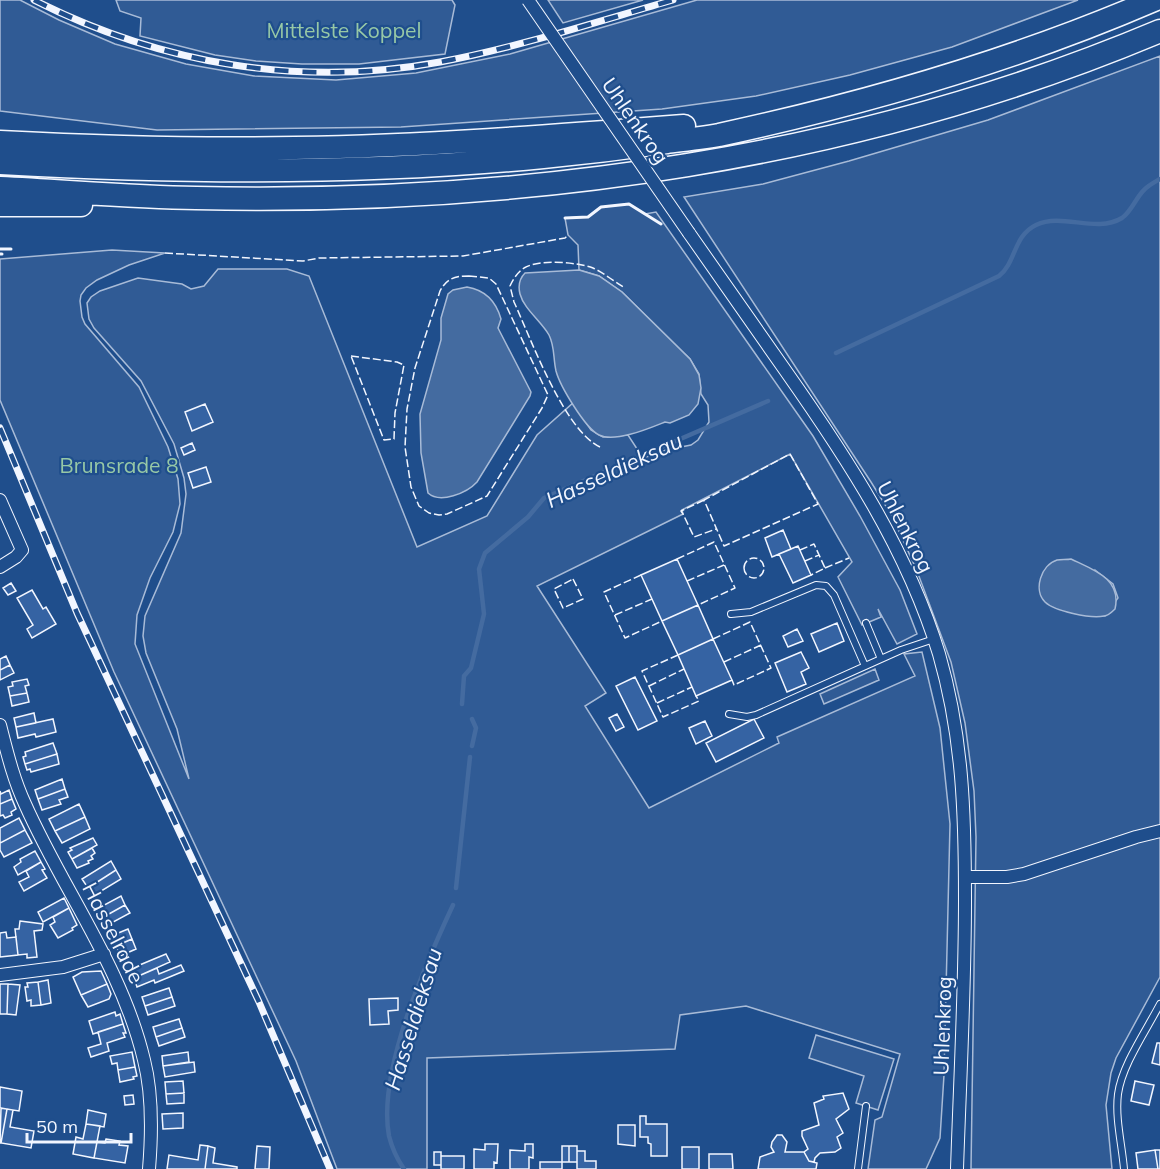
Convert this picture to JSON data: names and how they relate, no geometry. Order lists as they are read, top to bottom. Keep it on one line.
{"streets":{"street":["Uhlenkrog","Hasselrade"]},"water":["Hasseldieksau"],"parks":["Mittelste Koppel","Brunsrade 8"],"scale_bar":"50 m"}
